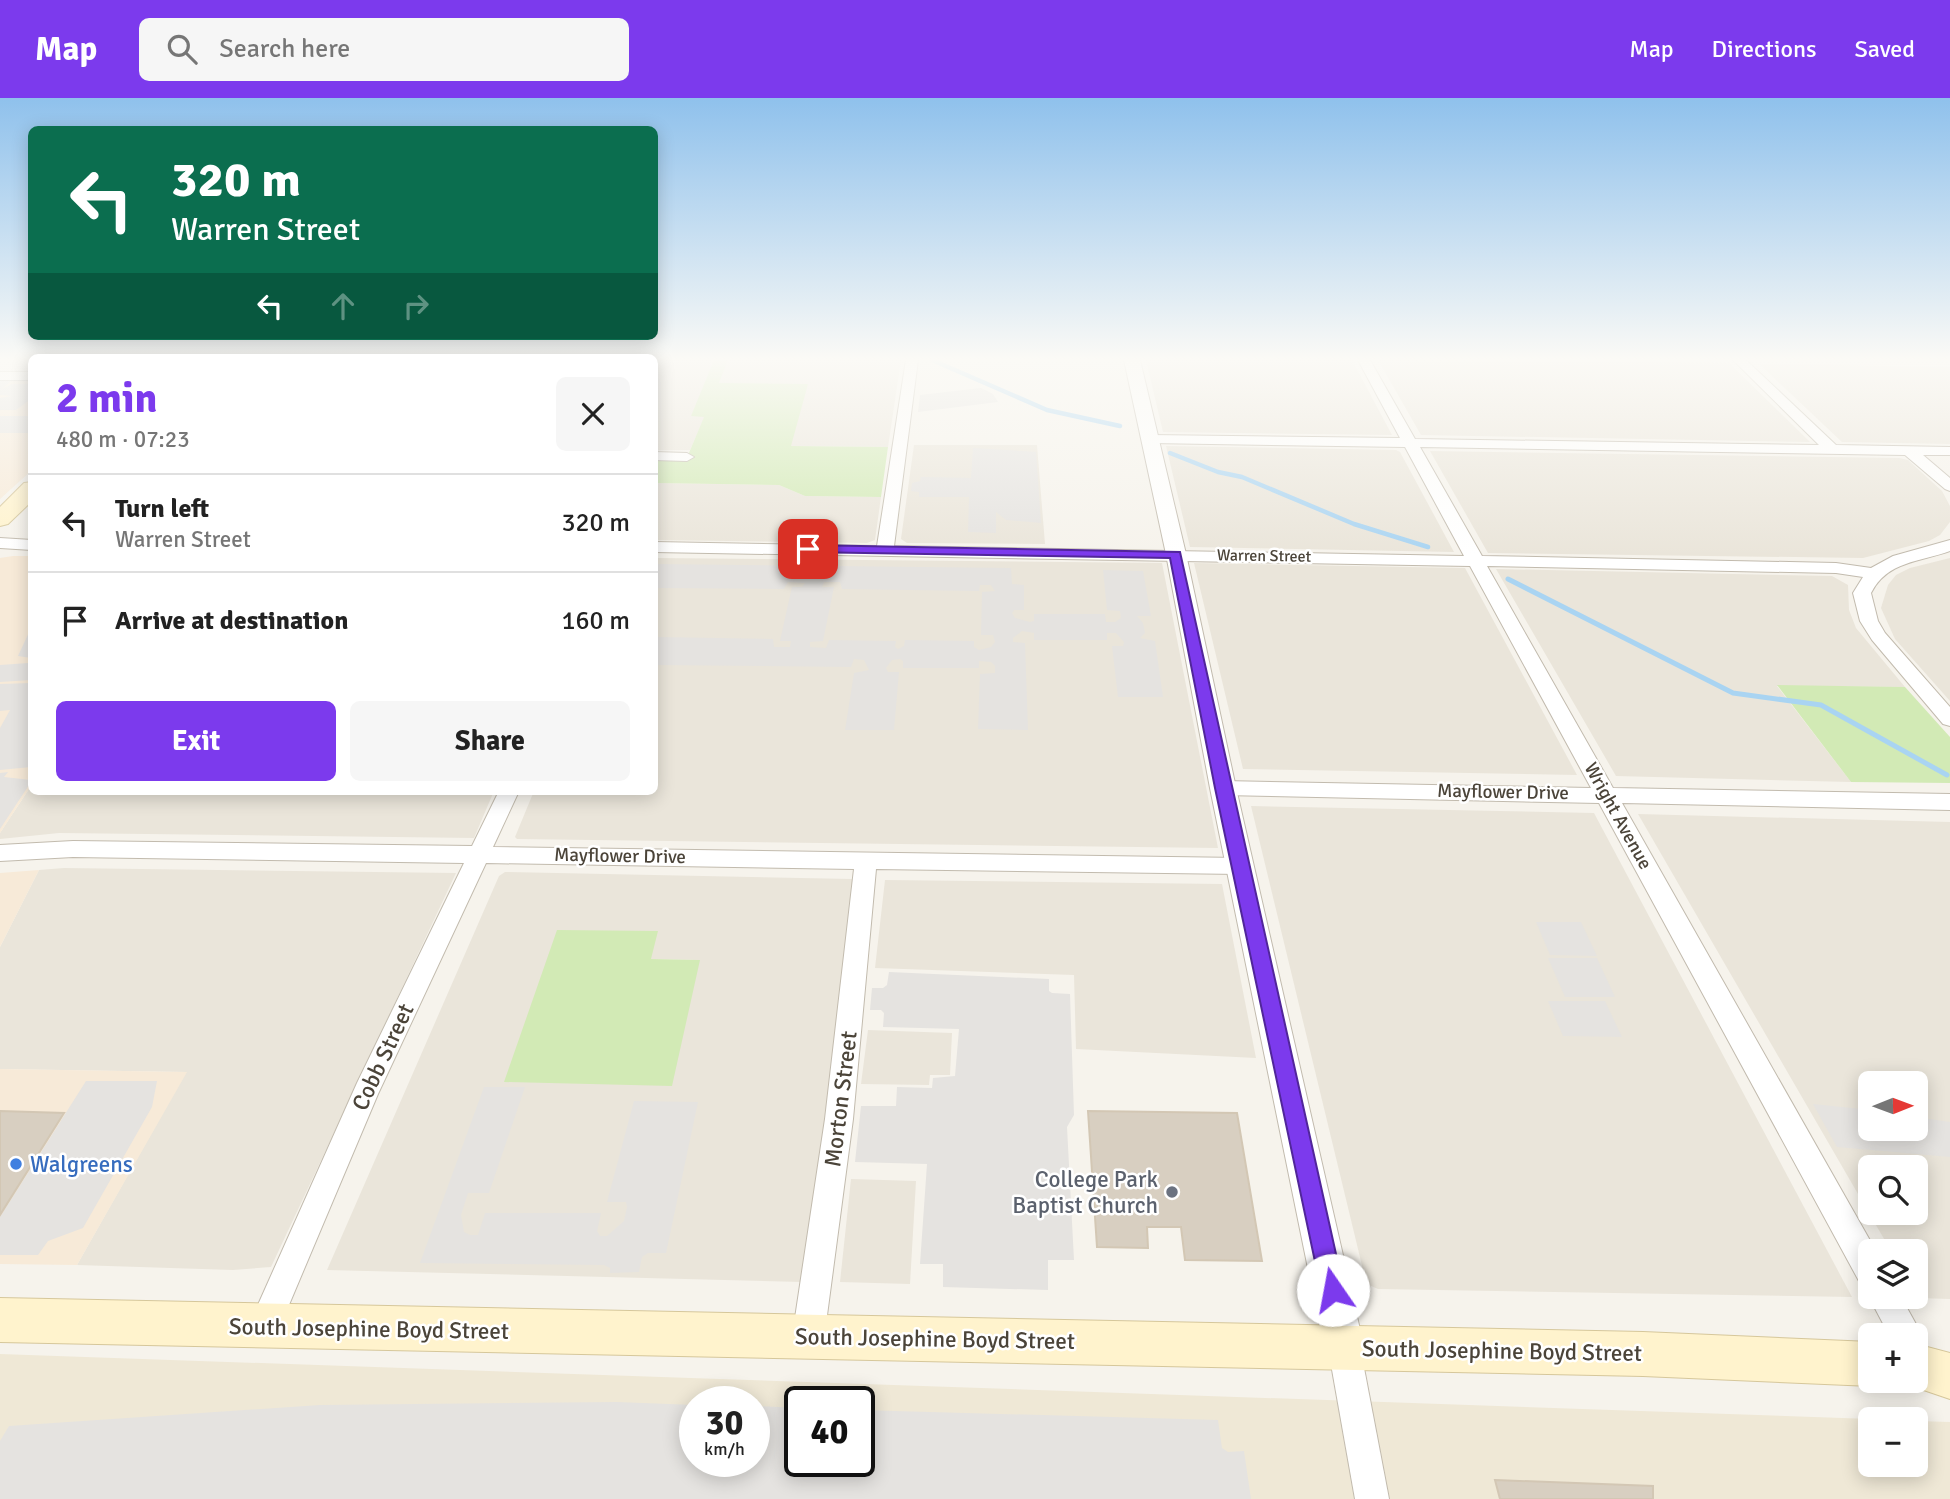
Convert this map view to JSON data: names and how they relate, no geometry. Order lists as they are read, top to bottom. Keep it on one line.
{"streets":{"main road":["South Josephine Boyd Street"],"street":["Warren Street","Mayflower Drive","Wright Avenue","Cobb Street","Morton Street"]},"crossings":[["Warren Street","Wright Avenue"],["Mayflower Drive","Wright Avenue"],["Mayflower Drive","Cobb Street"],["Mayflower Drive","Morton Street"],["Cobb Street","South Josephine Boyd Street"],["Morton Street","South Josephine Boyd Street"]],"places":["Walgreens","College Park Baptist Church"],"north":"right","page":{"header":"Map","search":"Search here","nav":["Map","Directions","Saved"],"turn":["320 m","Warren Street"],"heading":["2 min","480 m · 07:23"],"list":[{"name":"Turn left","note":"Warren Street","value":"320 m"},{"name":"Arrive at destination","value":"160 m"}],"buttons":["Exit","Share"],"map_buttons":["+","−"],"speed":"30 km/h","limit":"40"}}
